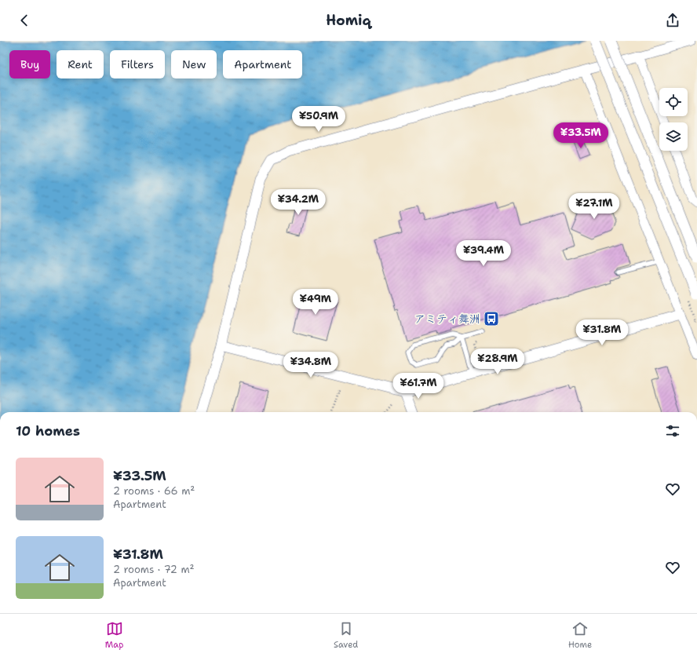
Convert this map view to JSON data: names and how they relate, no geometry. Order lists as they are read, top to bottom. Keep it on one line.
{"places":{"bus stop":["アミティ舞洲"]},"page":{"header":"Homiq","chip":["Buy","Rent","Filters","New","Apartment"],"price":["¥50.9M","¥33.5M","¥34.2M","¥27.1M","¥39.4M","¥49M","¥31.8M","¥28.9M","¥34.8M","¥61.7M"],"heading":"10 homes","list":[{"name":"¥33.5M","note":"2 rooms · 66 m² · Apartment"},{"name":"¥31.8M","note":"2 rooms · 72 m² · Apartment"}],"tabs":["Map","Saved","Home"]}}
